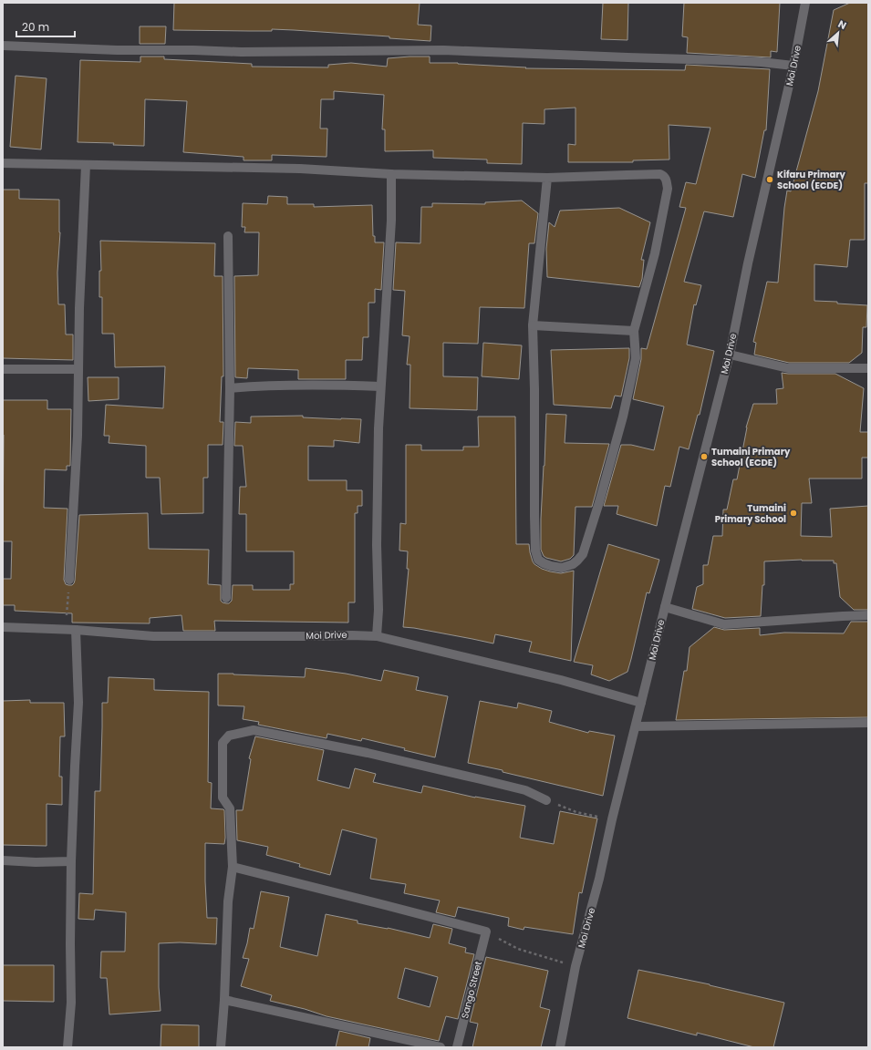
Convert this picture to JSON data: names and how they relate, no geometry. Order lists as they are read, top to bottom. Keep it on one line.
{"streets":{"street":["Moi Drive","Sango Street"]},"places":["Kifaru Primary School (ECDE)","Tumaini Primary School (ECDE)","Tumaini Primary School"],"scale_bar":"20 m","north":"top right"}
